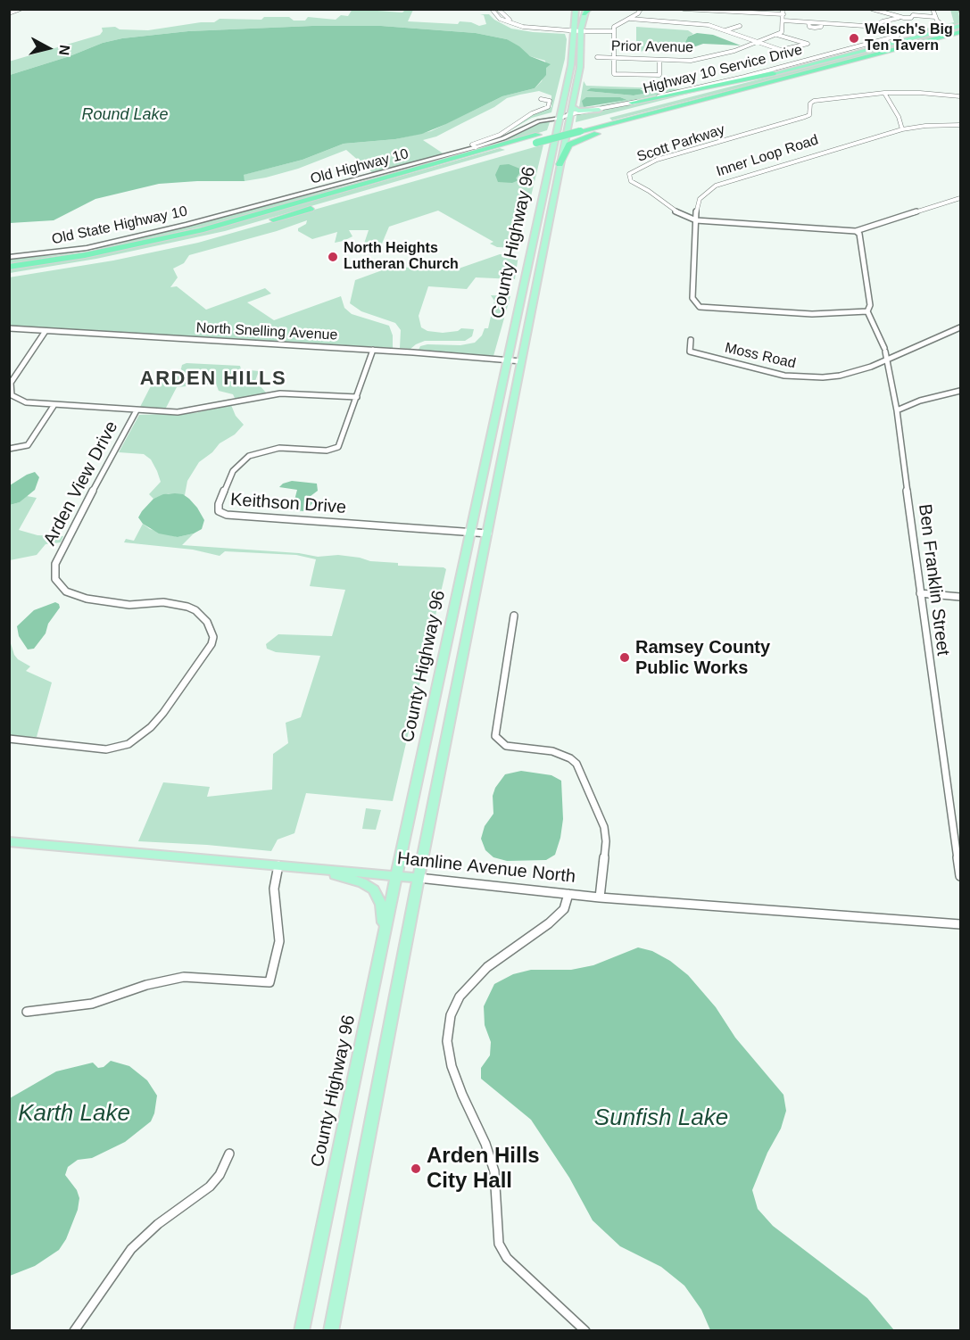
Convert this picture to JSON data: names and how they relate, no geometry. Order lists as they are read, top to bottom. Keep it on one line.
{"streets":{"main road":["County Highway 96","Hamline Avenue North"],"street":["Prior Avenue","Highway 10 Service Drive","Scott Parkway","Inner Loop Road","Old Highway 10","Old State Highway 10","North Snelling Avenue","Moss Road","Arden View Drive","Keithson Drive","Ben Franklin Street"]},"crossings":[["Highway 10 Service Drive","Old Highway 10"],["Highway 10 Service Drive","County Highway 96"],["Scott Parkway","Inner Loop Road"],["Scott Parkway","Ben Franklin Street"],["Inner Loop Road","Ben Franklin Street"],["Old Highway 10","Old State Highway 10"],["Old Highway 10","County Highway 96"],["County Highway 96","North Snelling Avenue"],["County Highway 96","Keithson Drive"],["County Highway 96","Hamline Avenue North"],["North Snelling Avenue","Keithson Drive"],["Moss Road","Ben Franklin Street"]],"districts":["ARDEN HILLS"],"water":["Round Lake","Karth Lake","Sunfish Lake"],"places":["Welsch's Big Ten Tavern","North Heights Lutheran Church","Ramsey County Public Works","Arden Hills City Hall"],"north":"right"}
